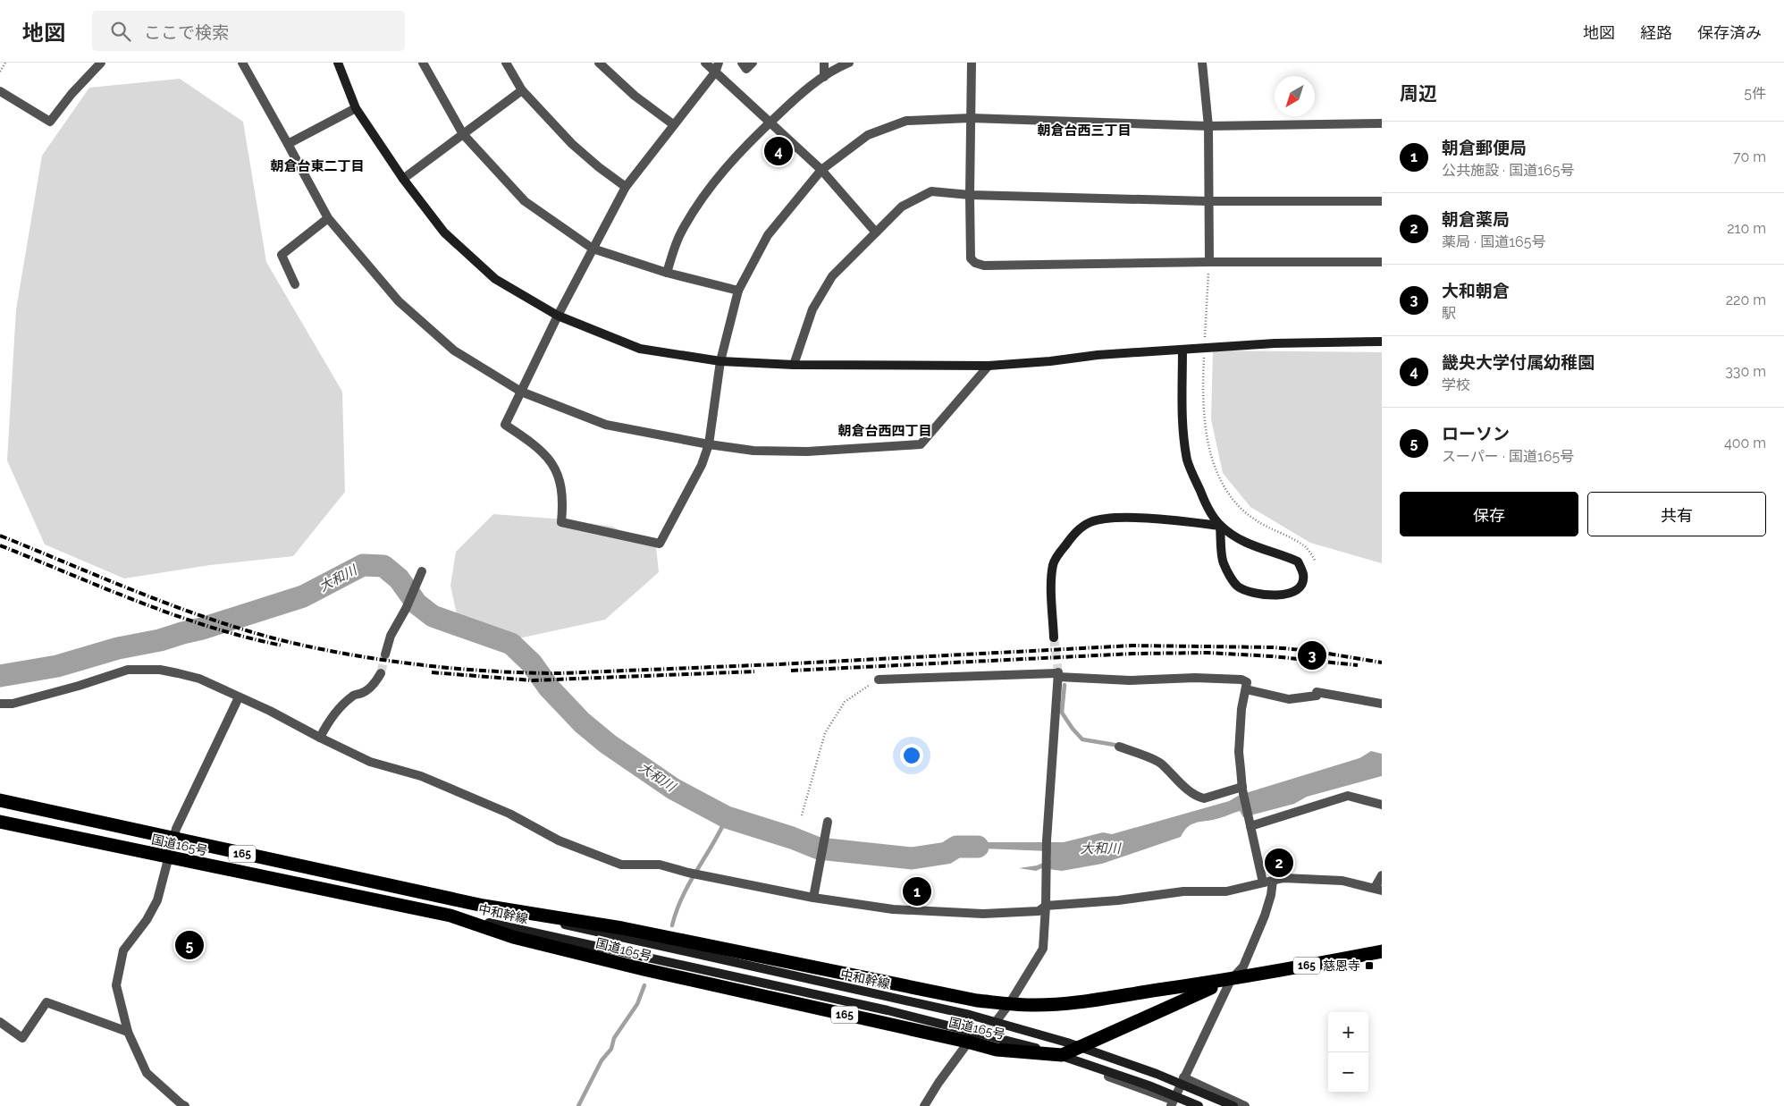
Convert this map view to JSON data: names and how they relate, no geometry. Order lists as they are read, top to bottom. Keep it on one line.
{"streets":{"highway":["国道165号","165"],"street":["中和幹線"]},"crossings":[["国道165号","中和幹線"]],"districts":["朝倉台西三丁目","朝倉台東二丁目","朝倉台西四丁目"],"water":["大和川"],"places":{"transit":["慈恩寺"]},"north":"bottom left","page":{"header":"地図","search":"ここで検索","nav":["地図","経路","保存済み"],"heading":["周辺","5件"],"list":[{"mark":"1","name":"朝倉郵便局","note":"公共施設 · 国道165号","value":"70 m"},{"mark":"2","name":"朝倉薬局","note":"薬局 · 国道165号","value":"210 m"},{"mark":"3","name":"大和朝倉","note":"駅","value":"220 m"},{"mark":"4","name":"畿央大学付属幼稚園","note":"学校","value":"330 m"},{"mark":"5","name":"ローソン","note":"スーパー · 国道165号","value":"400 m"}],"pins":["4","3","2","1","5"],"buttons":["保存","共有"],"map_buttons":["+","−"]}}
